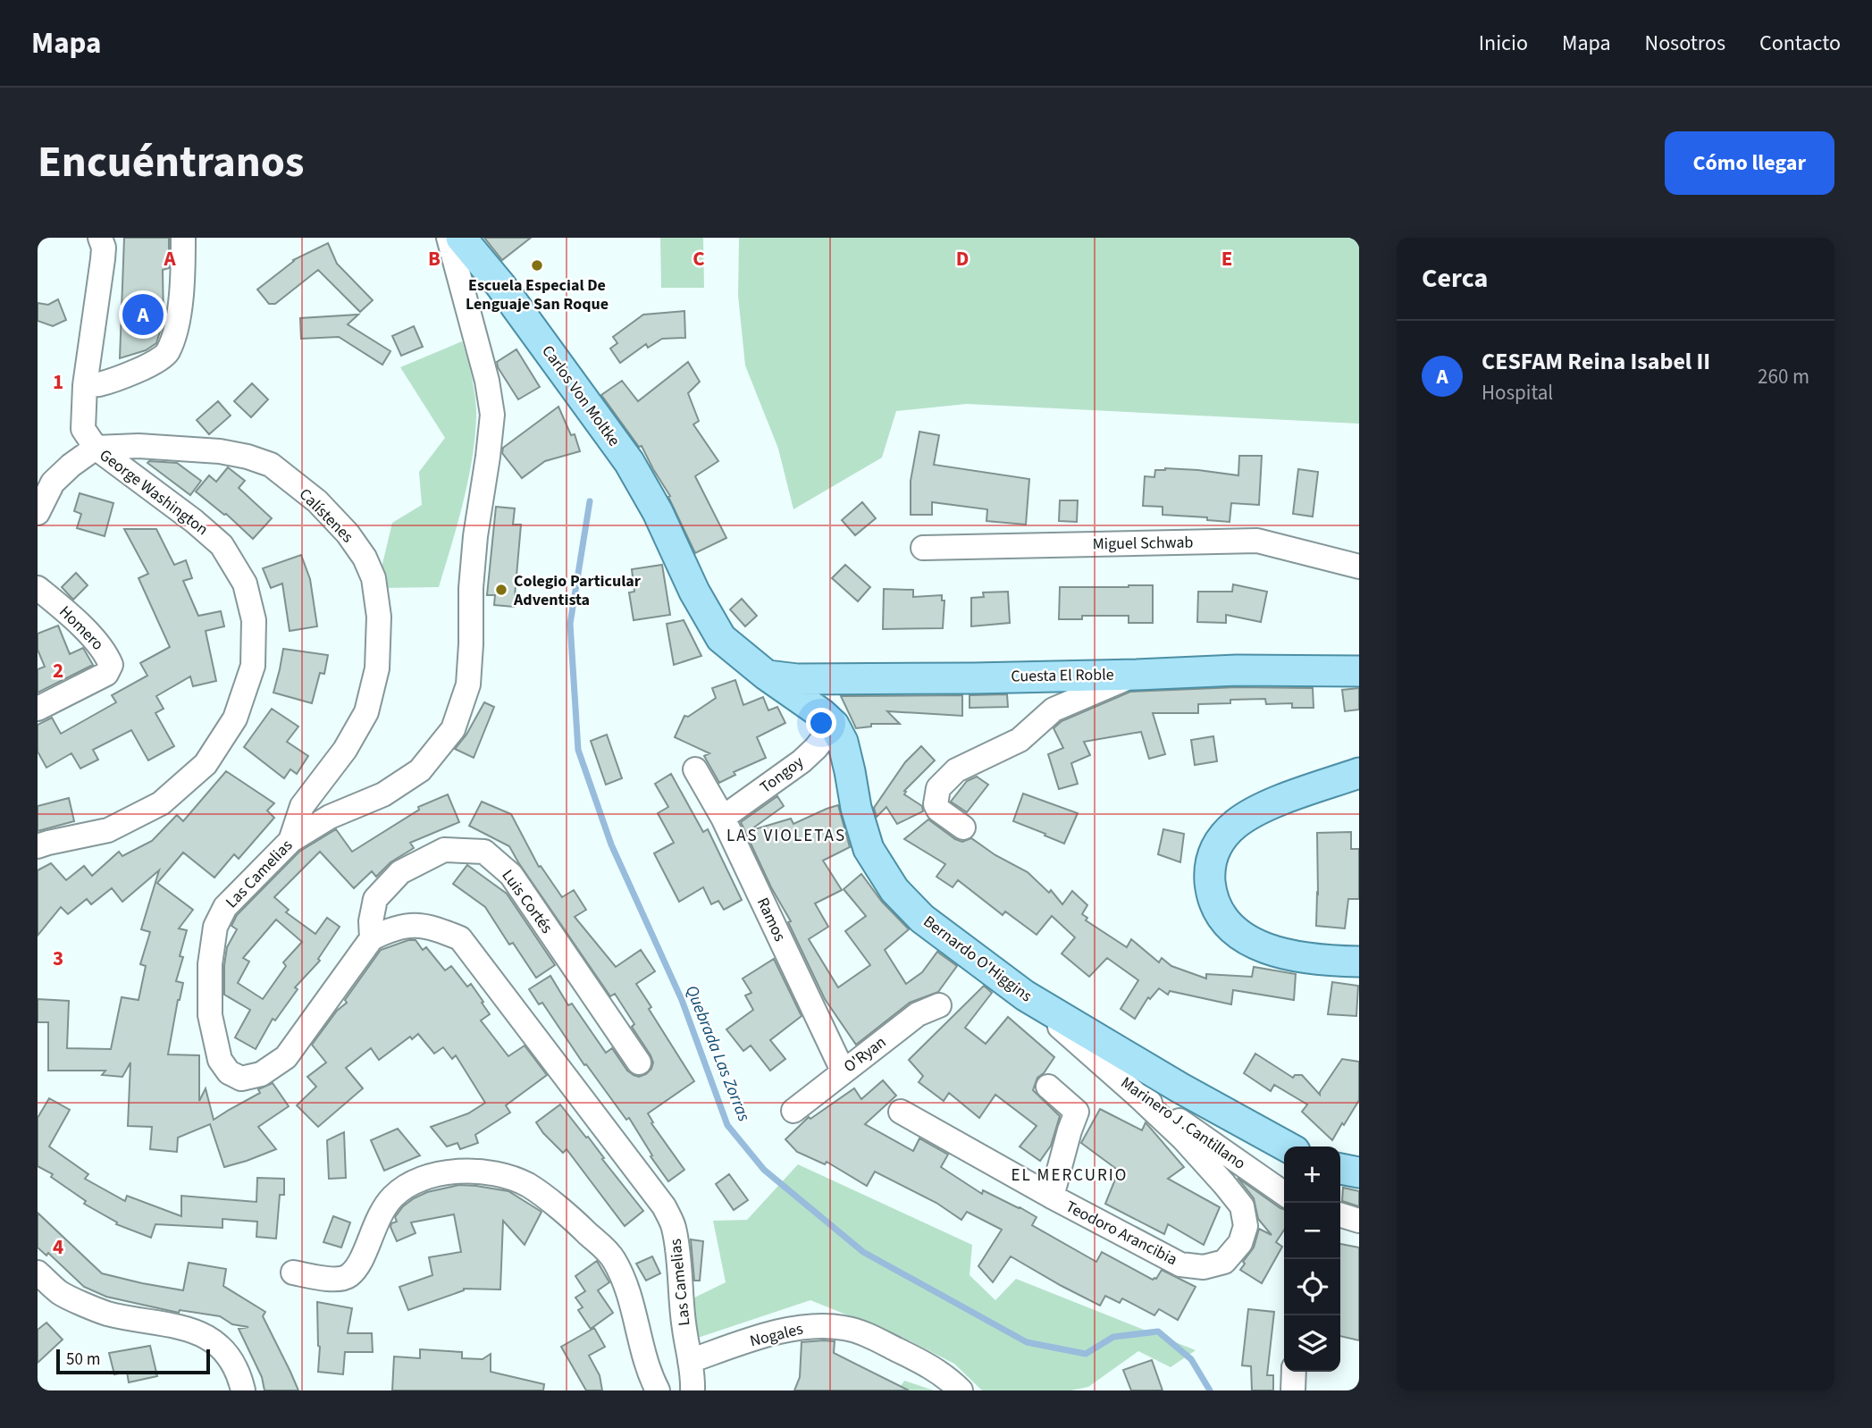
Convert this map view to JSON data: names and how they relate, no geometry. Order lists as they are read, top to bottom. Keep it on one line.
{"streets":{"main road":["Carlos Von Moltke","Cuesta El Roble","Bernardo O'Higgins"],"street":["George Washington","Calístenes","Miguel Schwab","Homero","Tongoy","Las Camelias","Luis Cortés","Ramos","O'Ryan","Marinero J .Cantillano","Teodoro Arancibia","Nogales"]},"crossings":[["Carlos Von Moltke","Cuesta El Roble"],["Carlos Von Moltke","Bernardo O'Higgins"],["George Washington","Calístenes"],["Calístenes","Las Camelias"],["Cuesta El Roble","Bernardo O'Higgins"],["Tongoy","Ramos"],["Tongoy","Bernardo O'Higgins"],["Las Camelias","Luis Cortés"],["Las Camelias","Nogales"],["Ramos","O'Ryan"],["Bernardo O'Higgins","Marinero J .Cantillano"],["Marinero J .Cantillano","Teodoro Arancibia"]],"districts":["LAS VIOLETAS","EL MERCURIO"],"water":["Quebrada Las Zorras"],"places":["Escuela Especial De Lenguaje San Roque","Colegio Particular Adventista"],"scale_bar":"50 m","page":{"header":"Mapa","nav":["Inicio","Mapa","Nosotros","Contacto"],"title":"Encuéntranos","buttons":"Cómo llegar","heading":"Cerca","pins":"A","list":[{"mark":"A","name":"CESFAM Reina Isabel II","note":"Hospital","value":"260 m"}],"map_buttons":["+","−"],"scale":"50 m"},"grid":{"columns":["A","B","C","D","E"],"rows":["1","2","3","4"]}}
